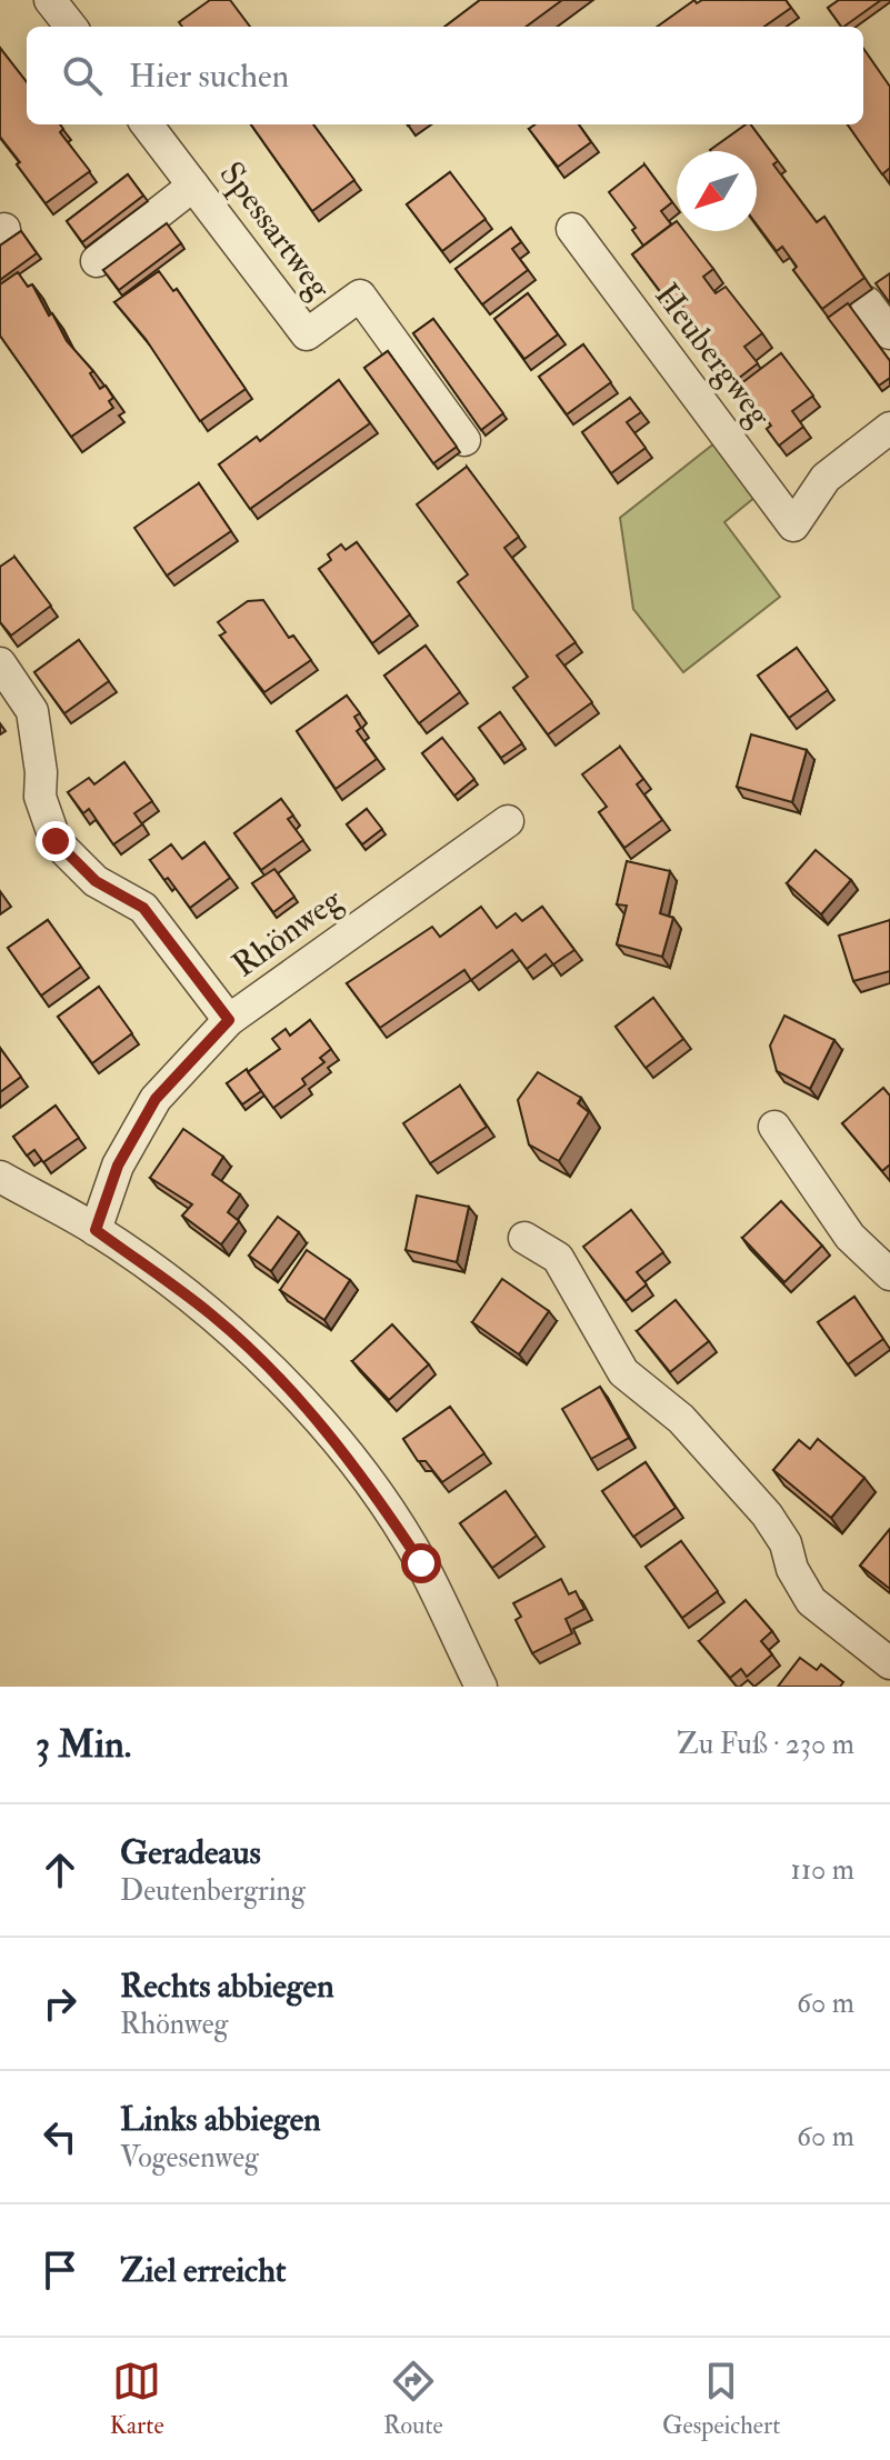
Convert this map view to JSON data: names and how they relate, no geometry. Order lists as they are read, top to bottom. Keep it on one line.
{"streets":{"street":["Spessartweg","Heubergweg","Rhönweg"]},"north":"bottom left","page":{"search":"Hier suchen","heading":["3 Min.","Zu Fuß · 230 m"],"list":[["Geradeaus","Deutenbergring","110 m"],["Rechts abbiegen","Rhönweg","60 m"],["Links abbiegen","Vogesenweg","60 m"],"Ziel erreicht"],"nav":["Karte","Route","Gespeichert"]}}
